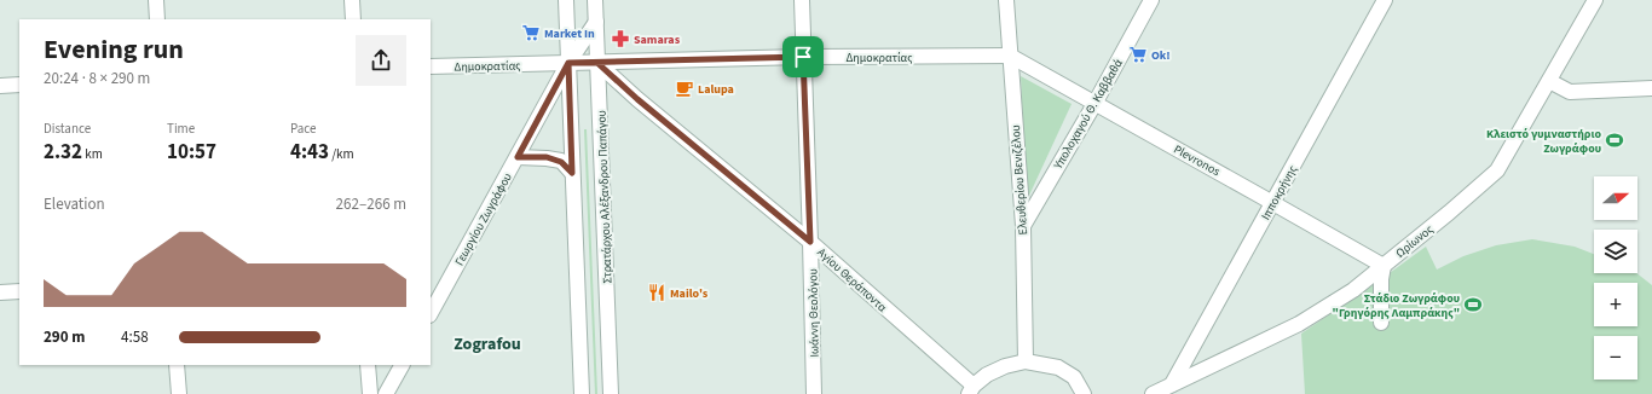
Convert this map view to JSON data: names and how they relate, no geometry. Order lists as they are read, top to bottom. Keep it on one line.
{"streets":{"street":["Δημοκρατίας","Υπολοχαγού Θ. Καββαθά","Plevronos","Ελευθερίου Βενιζέλου","Ιπποκρήνης","Στρατάρχου Αλέξανδρου Παπάγου","Γεωργίου Ζωγράφου","Ωρίωνος","Αγίου Θεράποντα","Ιωάννη Θεολόγου"]},"crossings":[["Δημοκρατίας","Plevronos"],["Δημοκρατίας","Ελευθερίου Βενιζέλου"],["Δημοκρατίας","Στρατάρχου Αλέξανδρου Παπάγου"],["Δημοκρατίας","Γεωργίου Ζωγράφου"],["Δημοκρατίας","Αγίου Θεράποντα"],["Δημοκρατίας","Ιωάννη Θεολόγου"],["Υπολοχαγού Θ. Καββαθά","Plevronos"],["Υπολοχαγού Θ. Καββαθά","Ελευθερίου Βενιζέλου"],["Plevronos","Ελευθερίου Βενιζέλου"],["Plevronos","Ιπποκρήνης"],["Plevronos","Ωρίωνος"],["Ιπποκρήνης","Ωρίωνος"],["Στρατάρχου Αλέξανδρου Παπάγου","Γεωργίου Ζωγράφου"],["Στρατάρχου Αλέξανδρου Παπάγου","Αγίου Θεράποντα"],["Αγίου Θεράποντα","Ιωάννη Θεολόγου"]],"districts":["Zografou"],"places":{"supermarket":["Market In","Ok!"],"pharmacy":["Samaras"],"cafe":["Lalupa"],"sports":["Κλειστό γυμναστήριο Ζωγράφου","Στάδιο Ζωγράφου \"Γρηγόρης Λαμπράκης\""],"restaurant":["Mailo's"]},"north":"right","page":{"heading":["Evening run","20:24 · 8 × 290 m"],"stats":[["Distance","2.32 km"],["Time","10:57"],["Pace","4:43 /km"]],"map_buttons":["+","−"],"chart":["Elevation","262–266 m"],"list":[{"name":"290 m","note":"4:58"}]}}
